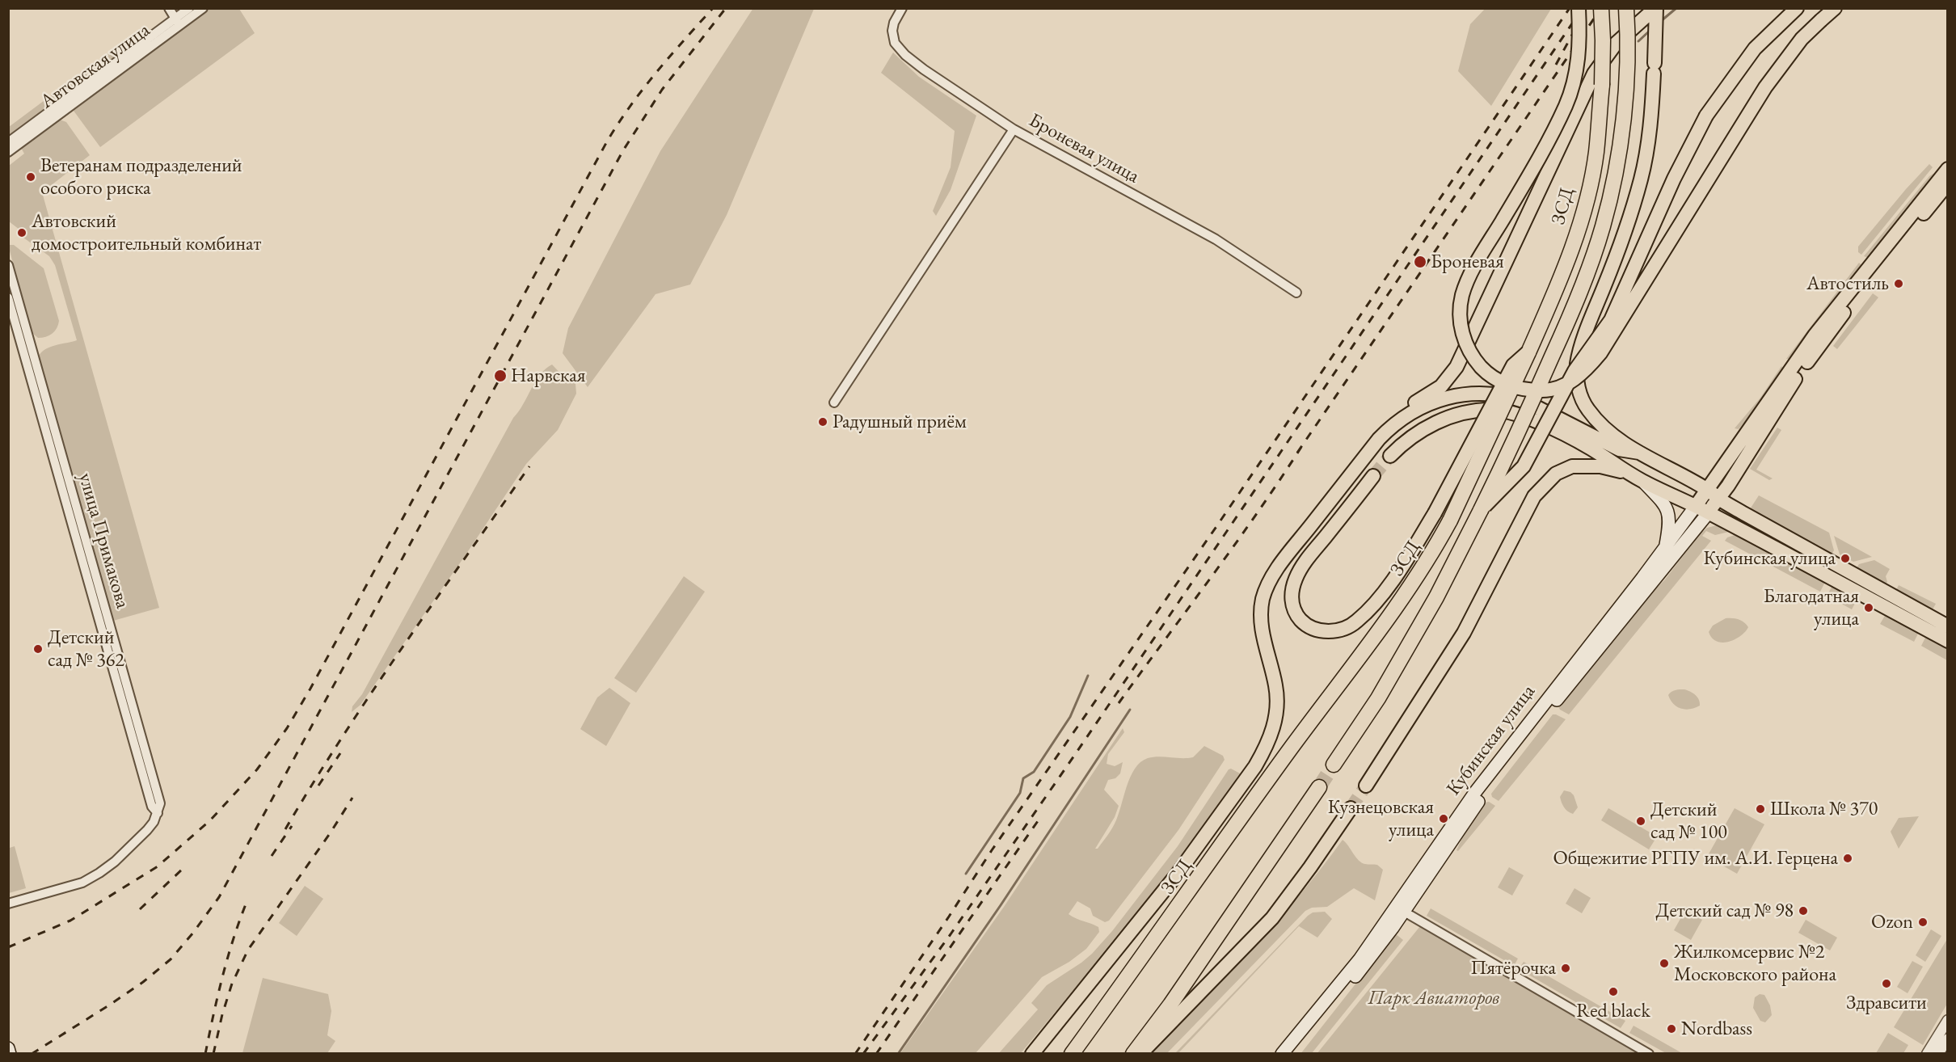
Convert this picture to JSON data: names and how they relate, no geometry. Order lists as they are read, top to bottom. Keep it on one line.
{"streets":{"highway":["ЗСД"],"main road":["Кубинская улица"],"street":["Автовская улица","Броневая улица","улица Примакова"]},"parks":["Парк Авиаторов"],"places":["Ветеранам подразделений особого риска","Автовский домостроительный комбинат","Броневая","Автостиль","Нарвская","Радушный приём","Кубинская улица","Благодатная улица","Детский сад № 362","Школа № 370","Кузнецовская улица","Детский сад № 100","Общежитие РГПУ им. А.И. Герцена","Детский сад № 98","Ozon","Жилкомсервис №2 Московского района","Пятёрочка","Здравсити","Red black","Nordbass"]}
